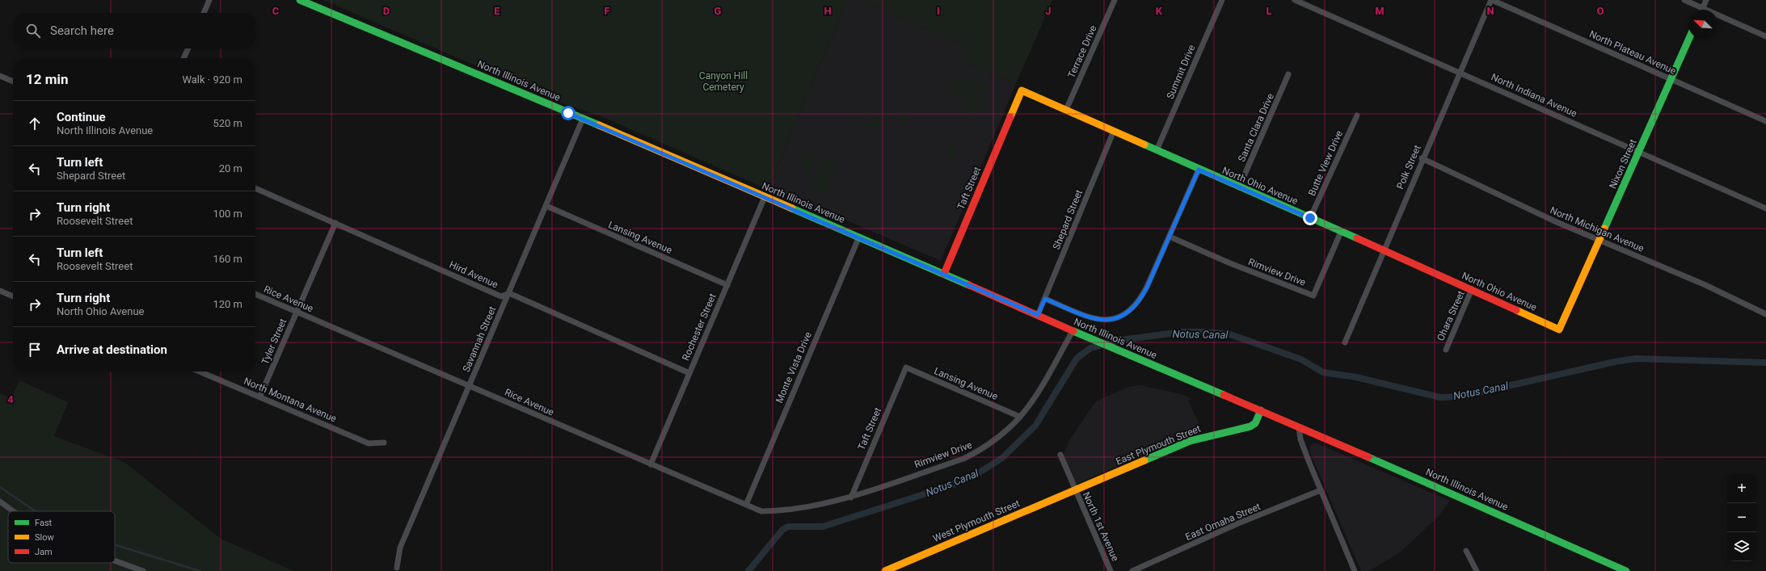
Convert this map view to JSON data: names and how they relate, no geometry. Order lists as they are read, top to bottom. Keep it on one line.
{"streets":{"street":["Terrace Drive","North Plateau Avenue","Summit Drive","North Illinois Avenue","North Indiana Avenue","Santa Clara Drive","Butte View Drive","Nixon Street","Polk Street","North Ohio Avenue","Taft Street","Shepard Street","North Michigan Avenue","Lansing Avenue","Rimview Drive","Hird Avenue","Rice Avenue","Ohara Street","Rochester Street","Savannah Street","Tyler Street","Monte Vista Drive","North Montana Avenue","East Plymouth Street","West Plymouth Street","East Omaha Street","North 1st Avenue"]},"crossings":[["Terrace Drive","North Ohio Avenue"],["North Plateau Avenue","Nixon Street"],["North Plateau Avenue","Polk Street"],["Summit Drive","North Ohio Avenue"],["North Illinois Avenue","Taft Street"],["North Illinois Avenue","Shepard Street"],["North Illinois Avenue","Rimview Drive"],["North Illinois Avenue","Rochester Street"],["North Illinois Avenue","Savannah Street"],["North Illinois Avenue","Monte Vista Drive"],["North Illinois Avenue","East Plymouth Street"],["North Indiana Avenue","Nixon Street"],["North Indiana Avenue","Polk Street"],["Santa Clara Drive","North Ohio Avenue"],["Butte View Drive","North Ohio Avenue"],["Nixon Street","North Ohio Avenue"],["Nixon Street","North Michigan Avenue"],["Polk Street","North Ohio Avenue"],["Polk Street","North Michigan Avenue"],["North Ohio Avenue","Taft Street"],["North Ohio Avenue","Shepard Street"],["North Ohio Avenue","Rimview Drive"],["North Ohio Avenue","Ohara Street"],["Taft Street","Lansing Avenue"],["Taft Street","Rimview Drive"],["Lansing Avenue","Rimview Drive"],["Lansing Avenue","Rochester Street"],["Lansing Avenue","Savannah Street"],["Rimview Drive","Rice Avenue"],["Hird Avenue","Rochester Street"],["Hird Avenue","Savannah Street"],["Hird Avenue","Tyler Street"],["Rice Avenue","Rochester Street"],["Rice Avenue","Savannah Street"],["Rice Avenue","Tyler Street"],["Rice Avenue","Monte Vista Drive"],["Tyler Street","North Montana Avenue"],["East Plymouth Street","West Plymouth Street"],["East Plymouth Street","North 1st Avenue"],["West Plymouth Street","North 1st Avenue"]],"water":["Notus Canal"],"parks":["Canyon Hill Cemetery"],"legend":["Fast","Slow","Jam"],"north":"top left","page":{"search":"Search here","heading":["12 min","Walk · 920 m"],"list":[["Continue","North Illinois Avenue","520 m"],["Turn left","Shepard Street","20 m"],["Turn right","Roosevelt Street","100 m"],["Turn left","Roosevelt Street","160 m"],["Turn right","North Ohio Avenue","120 m"],"Arrive at destination"],"map_buttons":["+","−"]},"grid":{"columns":["C","D","E","F","G","H","I","J","K","L","M","N","O"],"rows":["4"]}}
